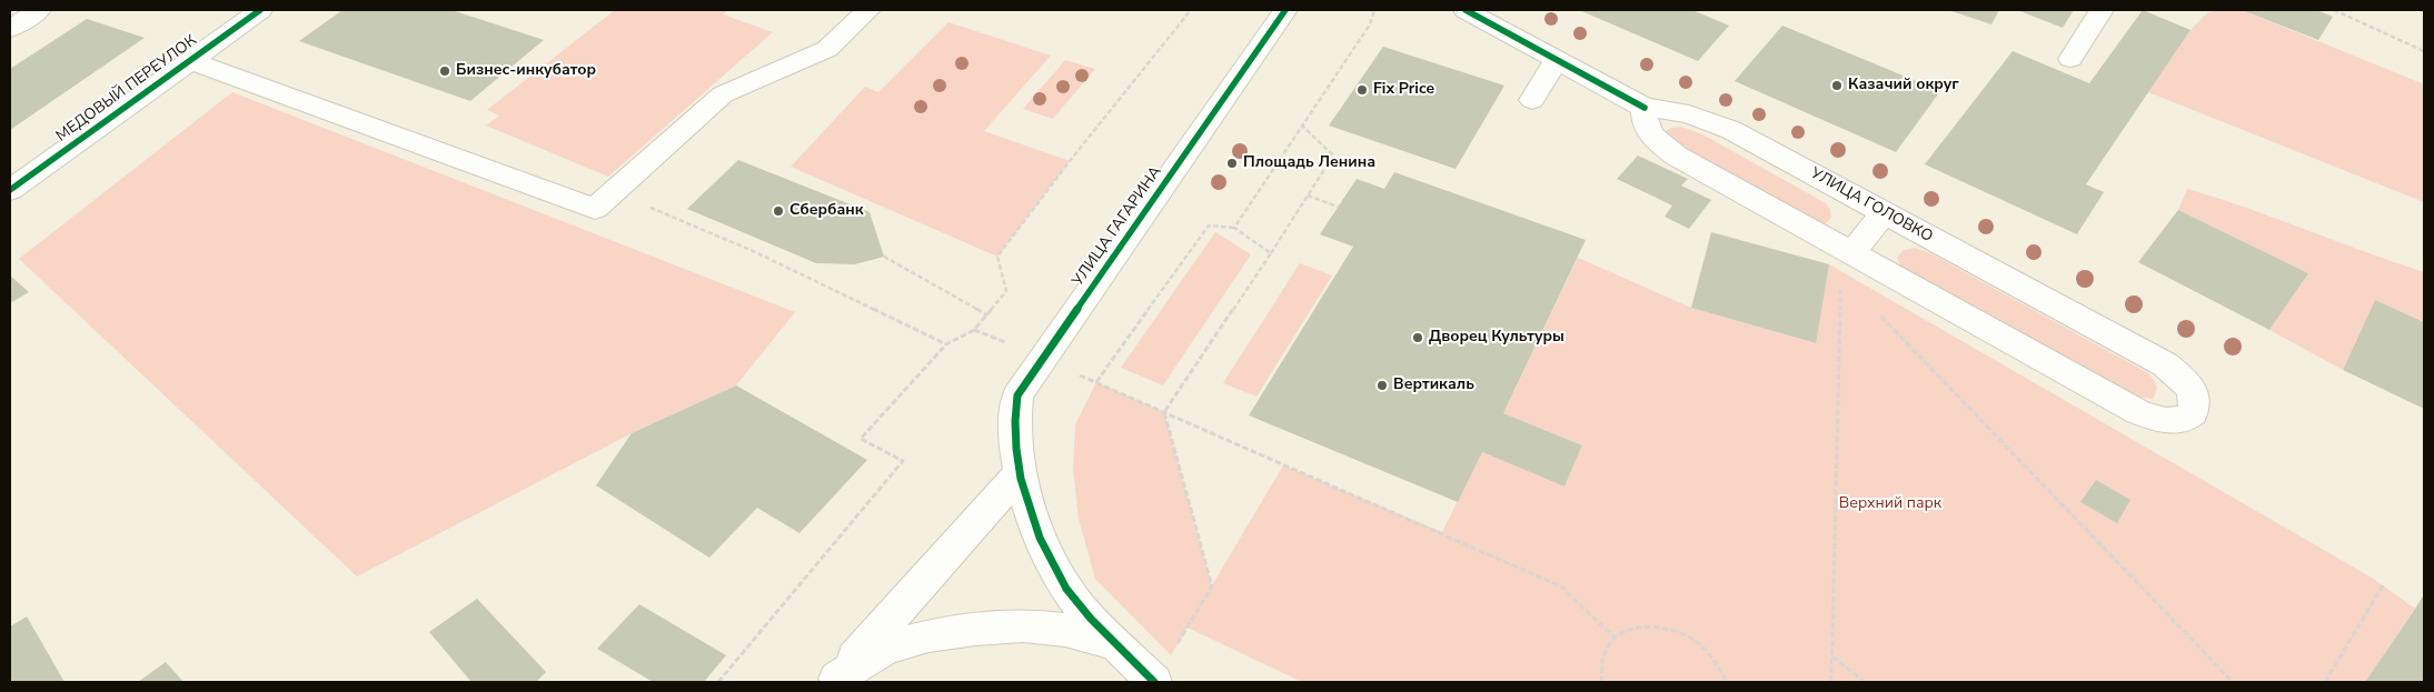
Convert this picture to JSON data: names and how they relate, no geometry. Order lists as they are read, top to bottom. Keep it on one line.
{"streets":{"street":["МЕДОВЫЙ ПЕРЕУЛОК","УЛИЦА ГОЛОВКО","УЛИЦА ГАГАРИНА"]},"parks":["Верхний парк"],"places":["Бизнес-инкубатор","Казачий округ","Fix Price","Площадь Ленина","Сбербанк","Дворец Культуры","Вертикаль"]}
